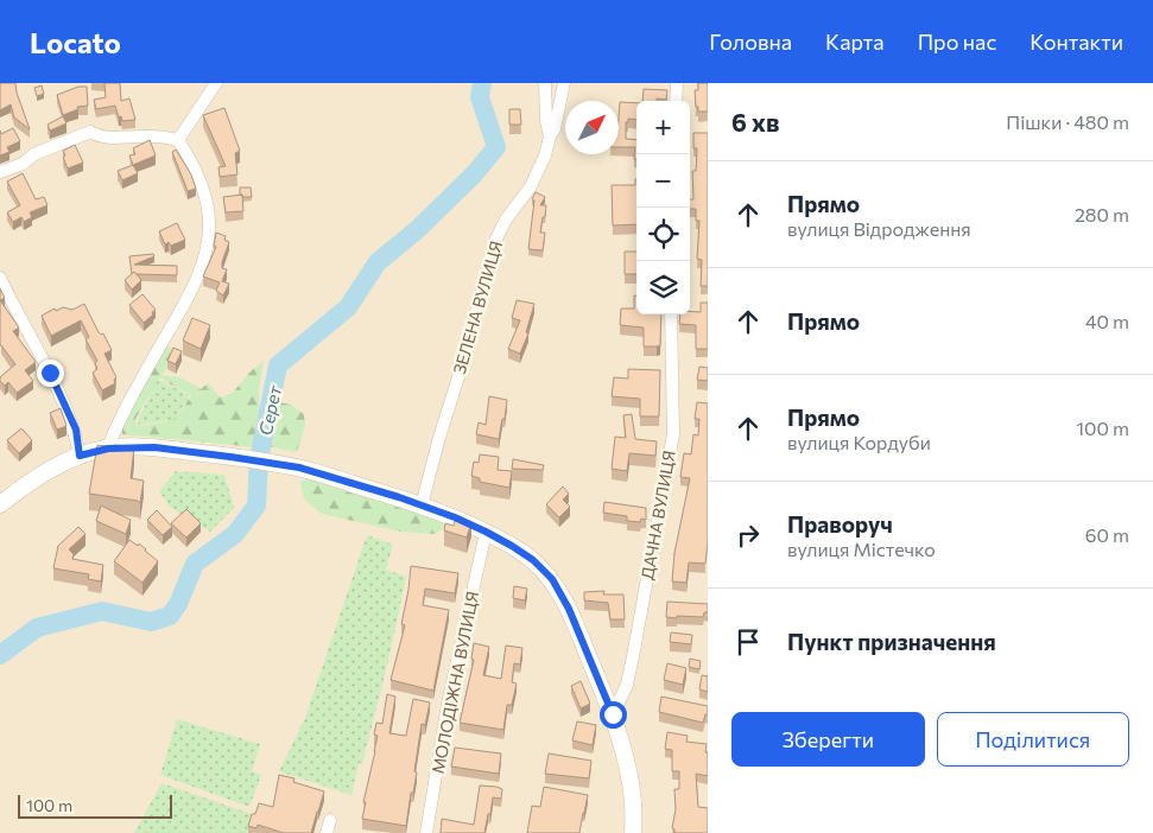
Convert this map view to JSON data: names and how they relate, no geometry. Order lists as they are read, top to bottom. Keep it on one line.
{"streets":{"street":["ЗЕЛЕНА ВУЛИЦЯ","ДАЧНА ВУЛИЦЯ","МОЛОДІЖНА ВУЛИЦЯ"]},"water":["Серет"],"scale_bar":"100 m","north":"top right","page":{"header":"Locato","nav":["Головна","Карта","Про нас","Контакти"],"heading":["6 хв","Пішки · 480 m"],"map_buttons":["+","−"],"list":[["Прямо","вулиця Відродження","280 m"],["Прямо","40 m"],["Прямо","вулиця Кордуби","100 m"],["Праворуч","вулиця Містечко","60 m"],"Пункт призначення"],"buttons":["Зберегти","Поділитися"],"scale":"100 m"}}
